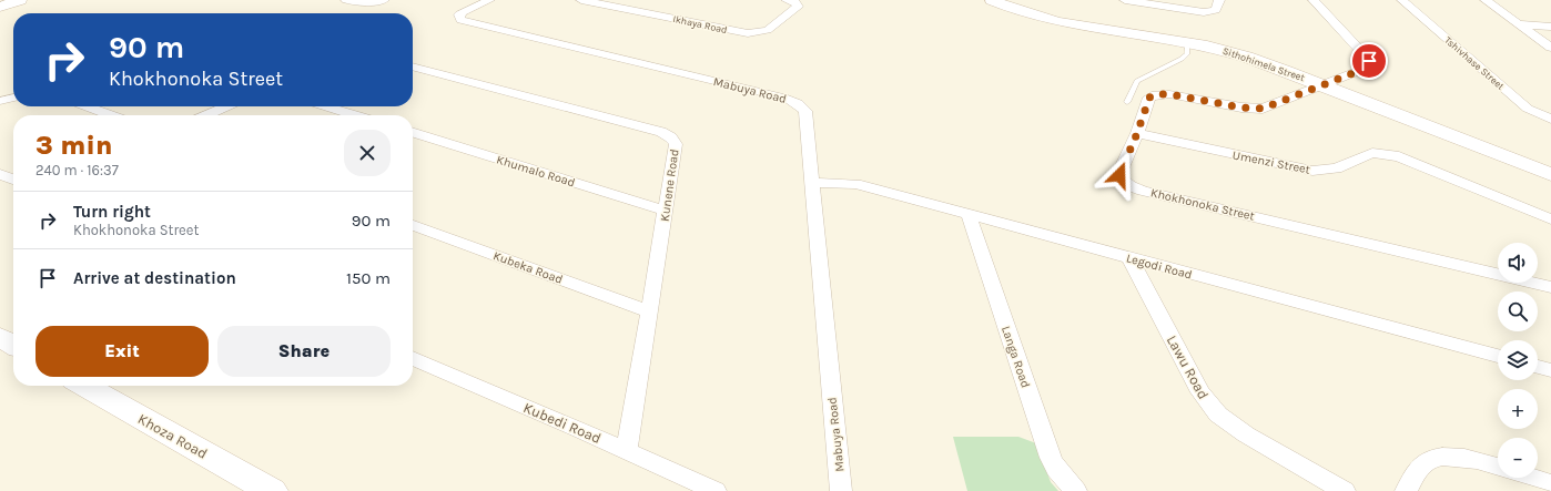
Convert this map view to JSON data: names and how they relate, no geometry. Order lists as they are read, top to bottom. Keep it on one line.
{"streets":{"street":["Ikhaya Road","Tshivhase Street","Sithohimela Street","Mabuya Road","Umenzi Street","Khumalo Road","Kunene Road","Khokhonoka Street","Legodi Road","Kubeka Road","Langa Road","Lawu Road","Kubedi Road","Khoza Road"]},"crossings":[["Sithohimela Street","Khokhonoka Street"],["Mabuya Road","Legodi Road"],["Umenzi Street","Khokhonoka Street"],["Khumalo Road","Kunene Road"],["Kunene Road","Kubeka Road"],["Kunene Road","Kubedi Road"],["Legodi Road","Langa Road"],["Legodi Road","Lawu Road"]],"page":{"turn":["90 m","Khokhonoka Street"],"heading":["3 min","240 m · 16:37"],"list":[{"name":"Turn right","note":"Khokhonoka Street","value":"90 m"},{"name":"Arrive at destination","value":"150 m"}],"map_buttons":["+","−"],"buttons":["Exit","Share"]}}
